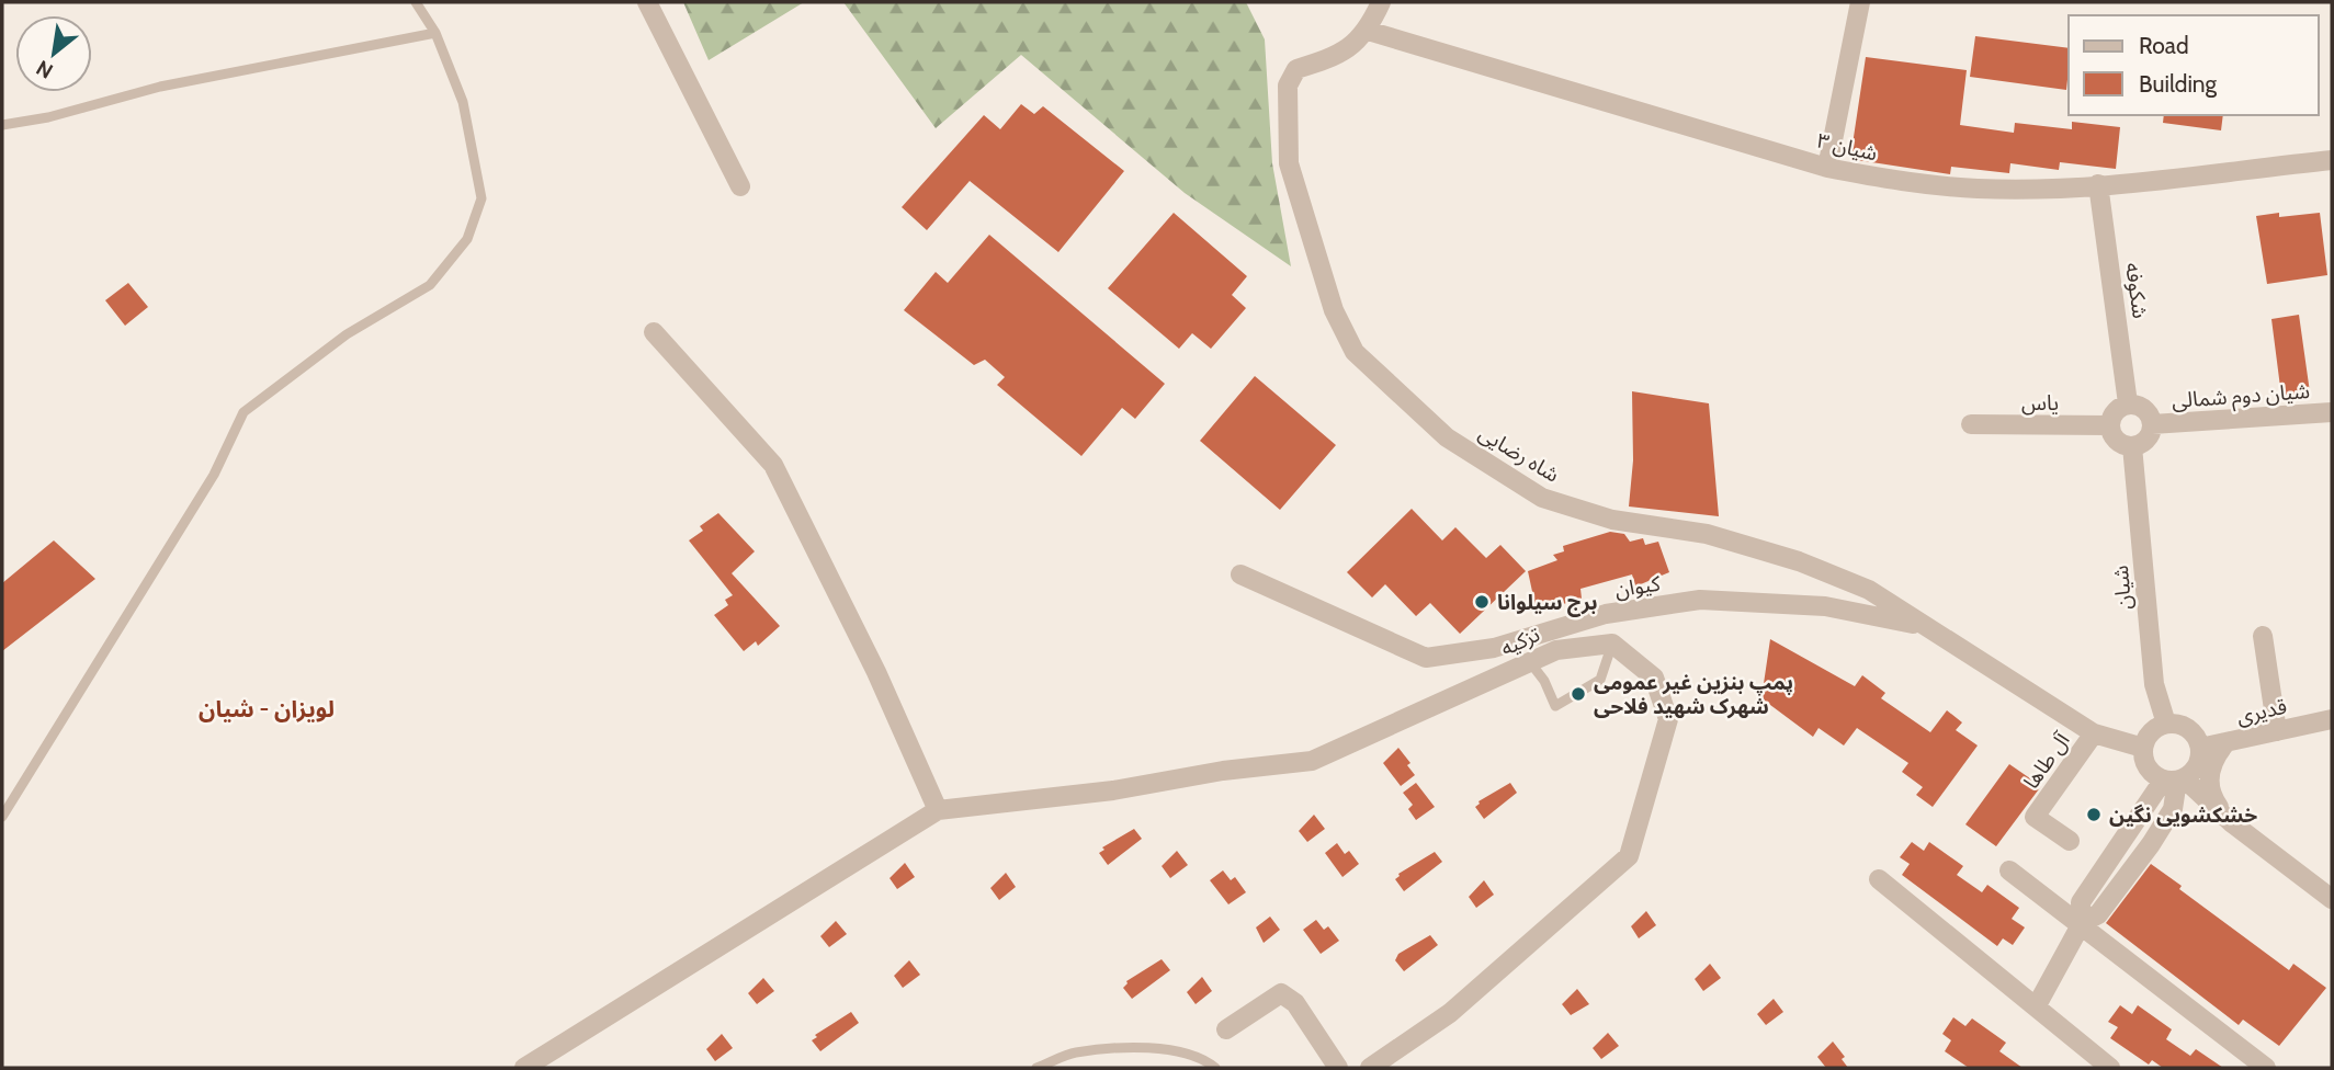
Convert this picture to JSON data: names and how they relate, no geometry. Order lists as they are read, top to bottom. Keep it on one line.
{"streets":{"street":["شیان ۳","شکوفه","شیان دوم شمالی","یاس","شاه رضایی","کیوان","شیان","تزکیه","قدیری","آل طاها"]},"crossings":[["شیان ۳","شکوفه"],["شیان ۳","شاه رضایی"],["شکوفه","شیان دوم شمالی"],["شکوفه","یاس"],["شکوفه","شیان"],["شیان دوم شمالی","یاس"],["شیان دوم شمالی","شیان"],["یاس","شیان"],["شاه رضایی","کیوان"],["شاه رضایی","شیان"],["شاه رضایی","قدیری"],["شاه رضایی","آل طاها"],["شیان","قدیری"]],"districts":["لویزان - شیان"],"places":["برج سیلوانا","پمپ بنزین غیر عمومی شهرک شهید فلاحی","خشکشویی نگین"],"legend":["Road","Building"],"north":"bottom left"}
